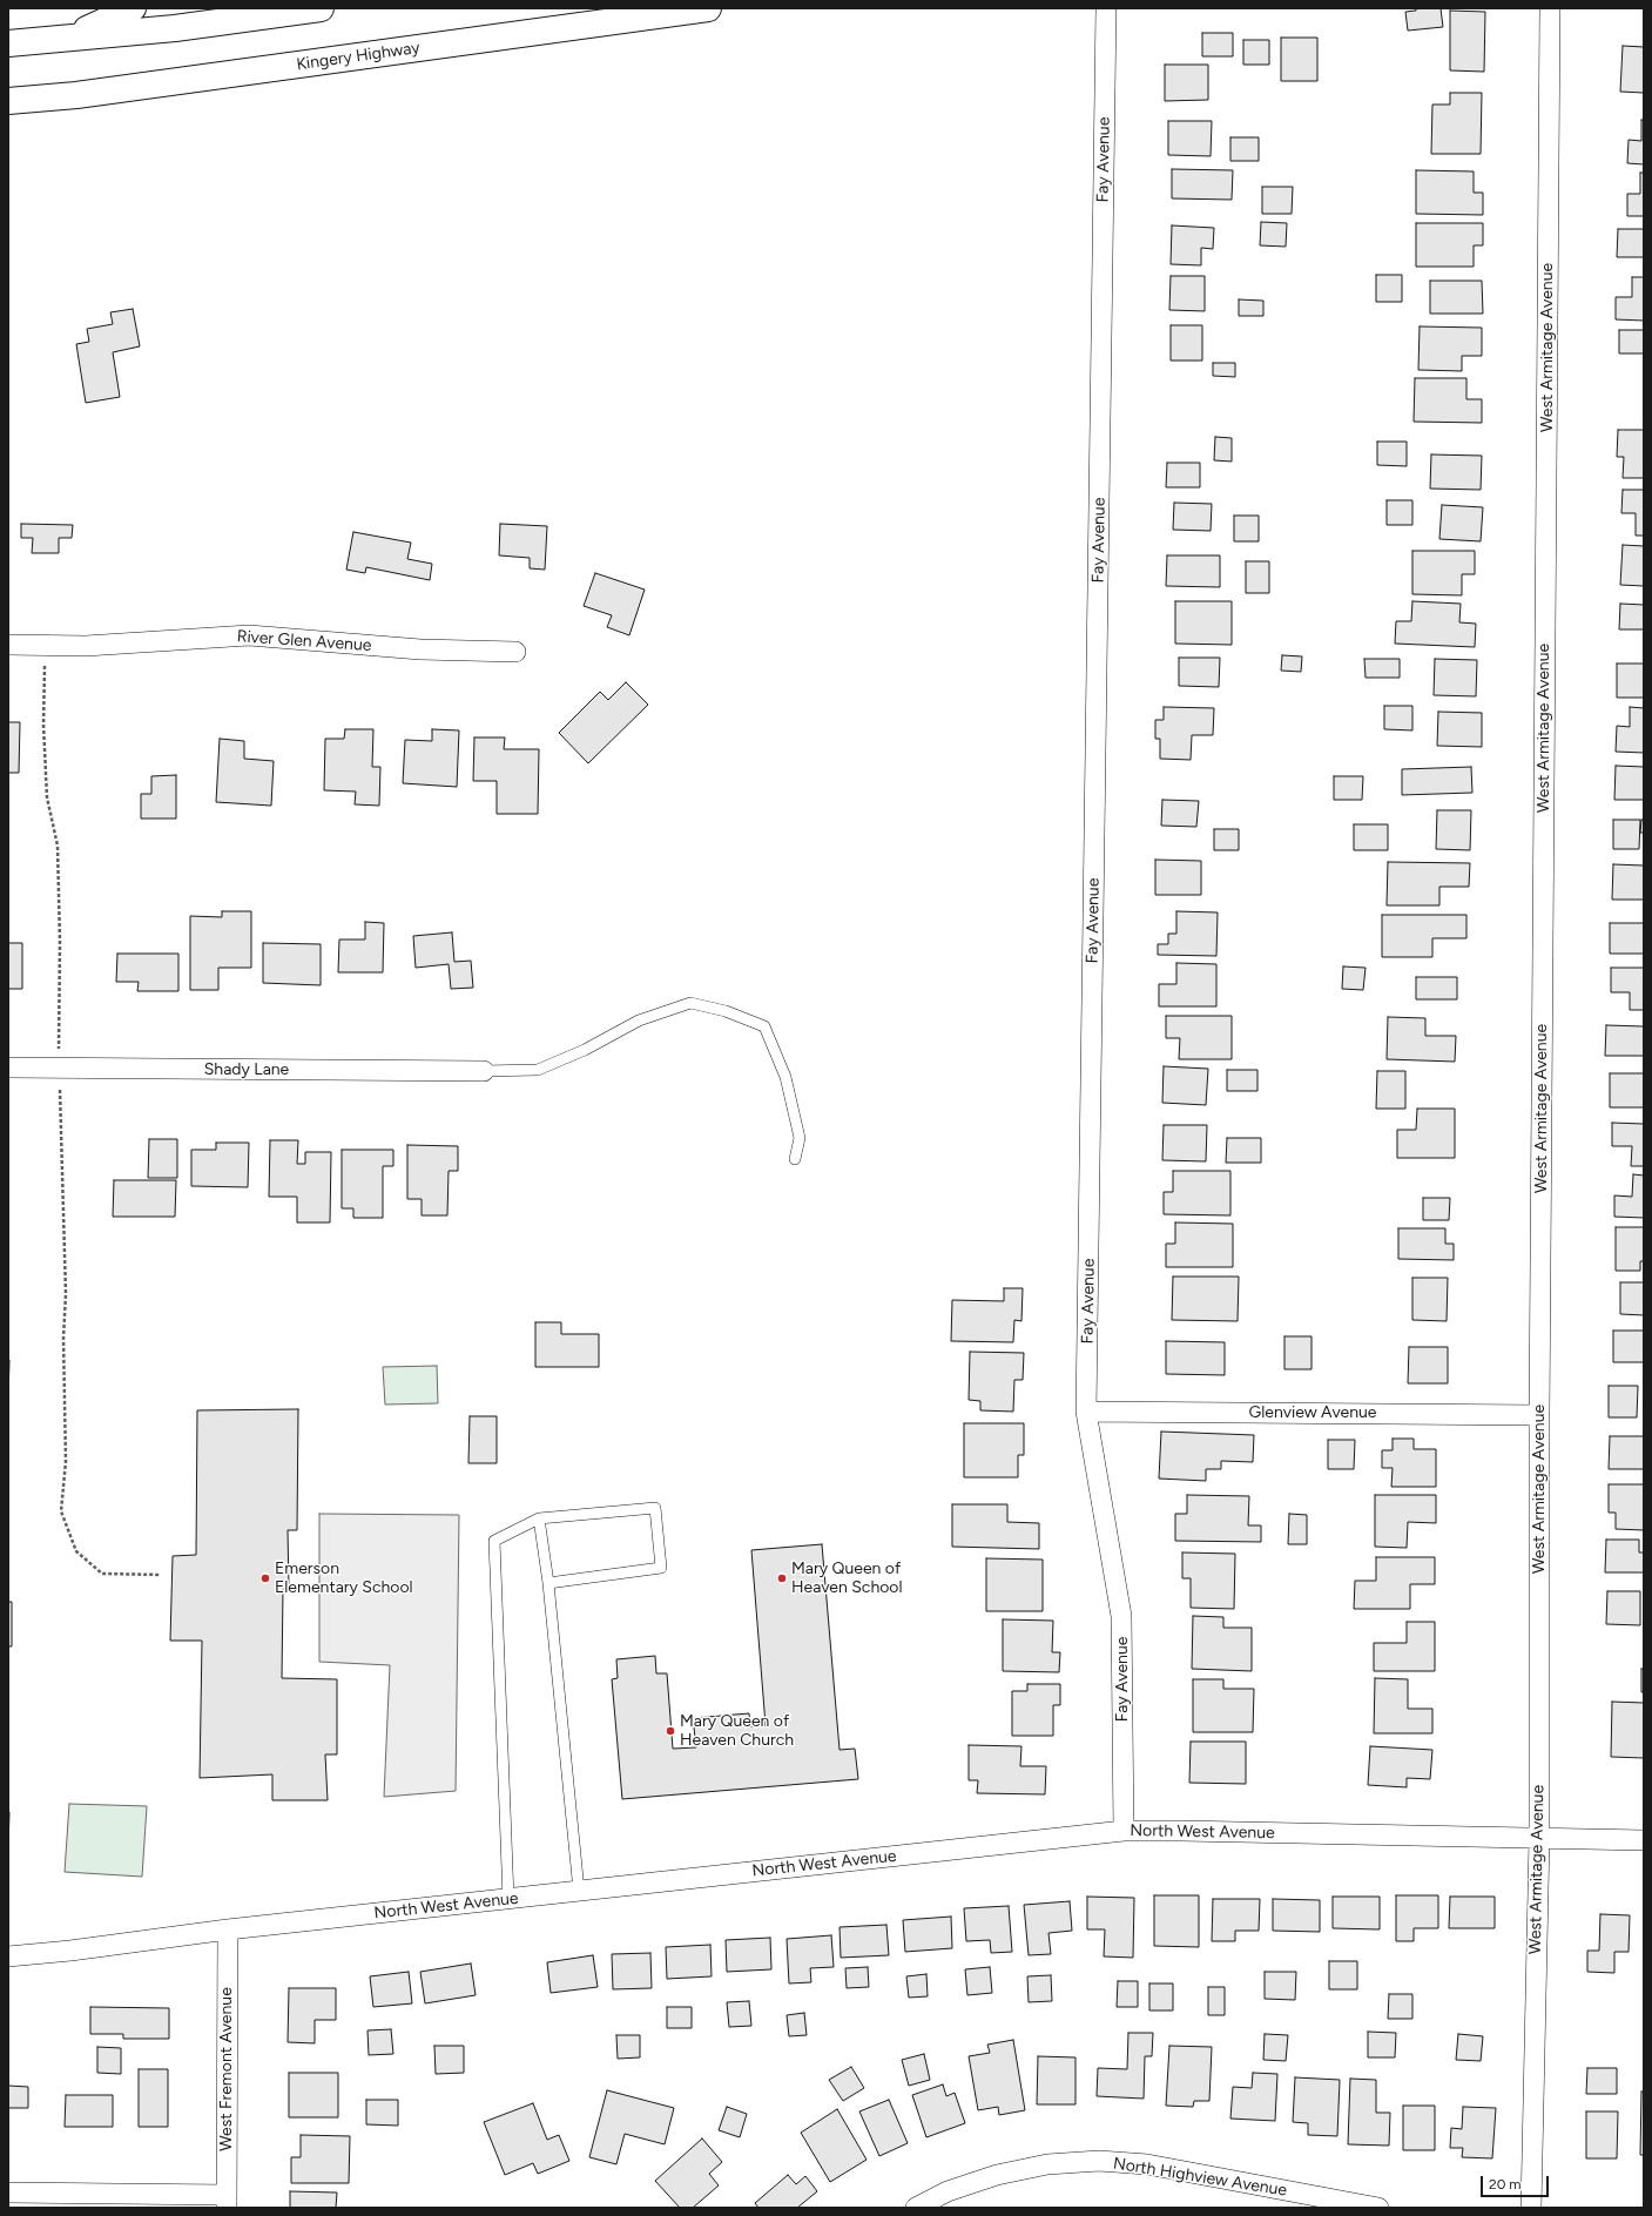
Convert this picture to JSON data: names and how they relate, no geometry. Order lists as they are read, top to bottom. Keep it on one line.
{"streets":{"highway":["Kingery Highway"],"street":["Fay Avenue","West Armitage Avenue","River Glen Avenue","Shady Lane","Glenview Avenue","North West Avenue","West Fremont Avenue","North Highview Avenue"]},"crossings":[["Fay Avenue","Glenview Avenue"],["Fay Avenue","North West Avenue"],["West Armitage Avenue","Glenview Avenue"],["West Armitage Avenue","North West Avenue"],["North West Avenue","West Fremont Avenue"]],"places":["Emerson Elementary School","Mary Queen of Heaven School","Mary Queen of Heaven Church"],"scale_bar":"20 m"}
